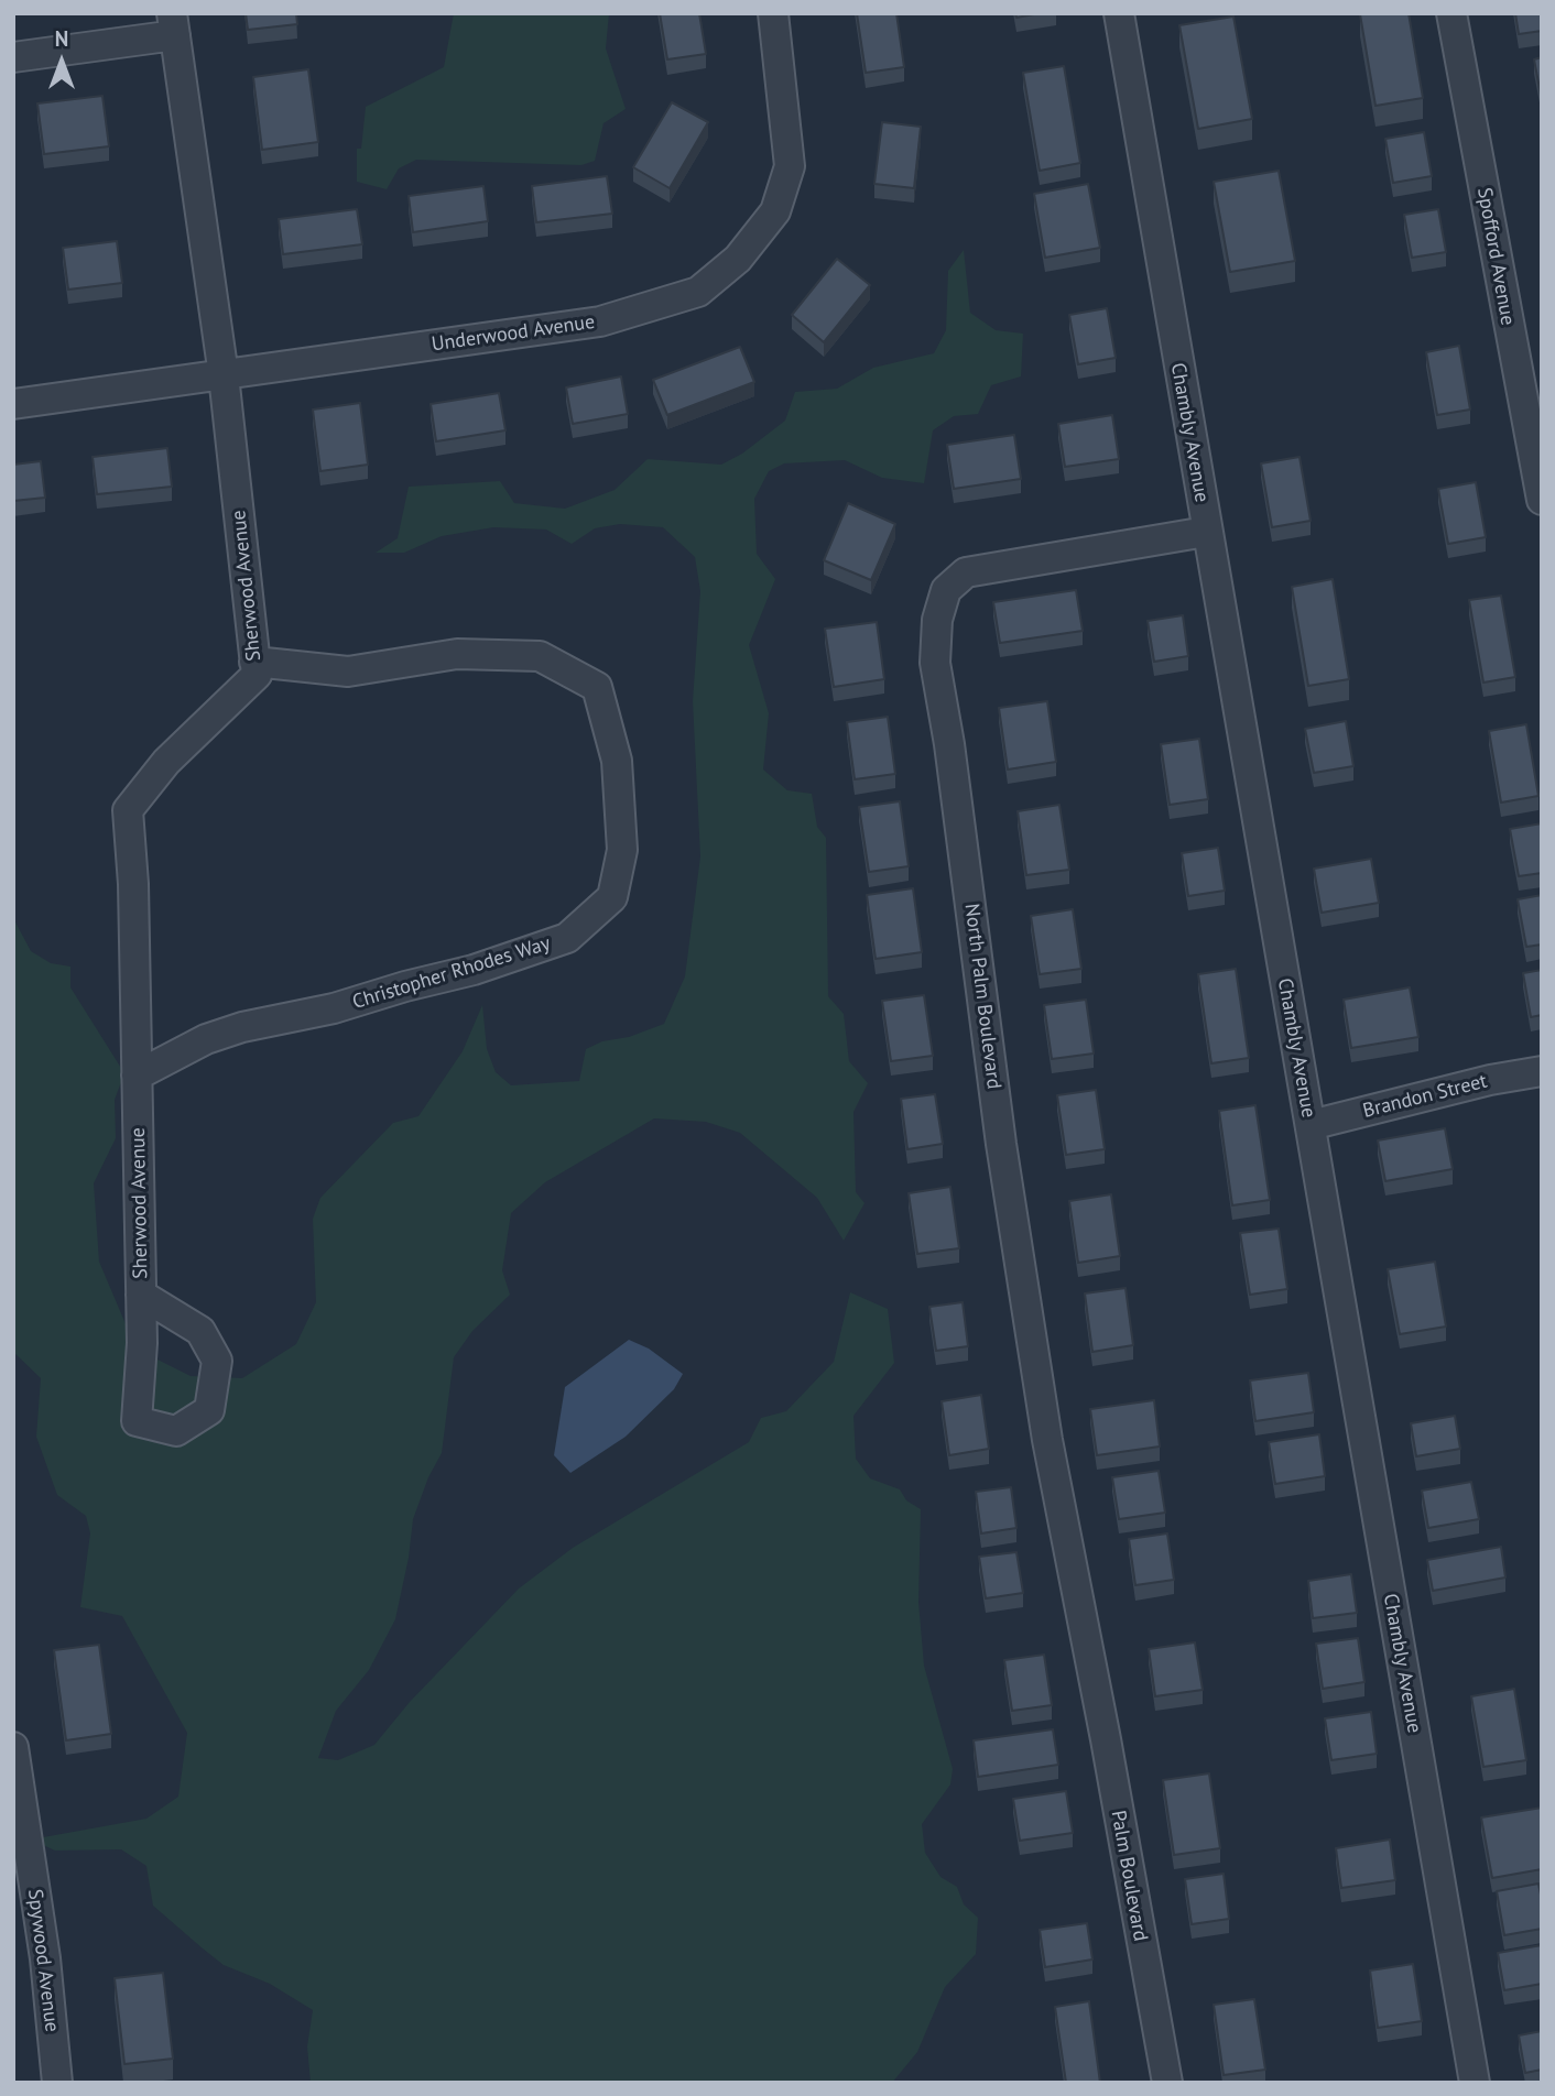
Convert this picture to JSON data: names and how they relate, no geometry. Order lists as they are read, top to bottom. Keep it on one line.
{"streets":{"street":["Spofford Avenue","Underwood Avenue","Chambly Avenue","Sherwood Avenue","Christopher Rhodes Way","North Palm Boulevard","Brandon Street","Palm Boulevard","Spywood Avenue"]},"crossings":[["Underwood Avenue","Sherwood Avenue"],["Chambly Avenue","North Palm Boulevard"],["Chambly Avenue","Brandon Street"],["Sherwood Avenue","Christopher Rhodes Way"],["North Palm Boulevard","Palm Boulevard"]],"north":"top"}
